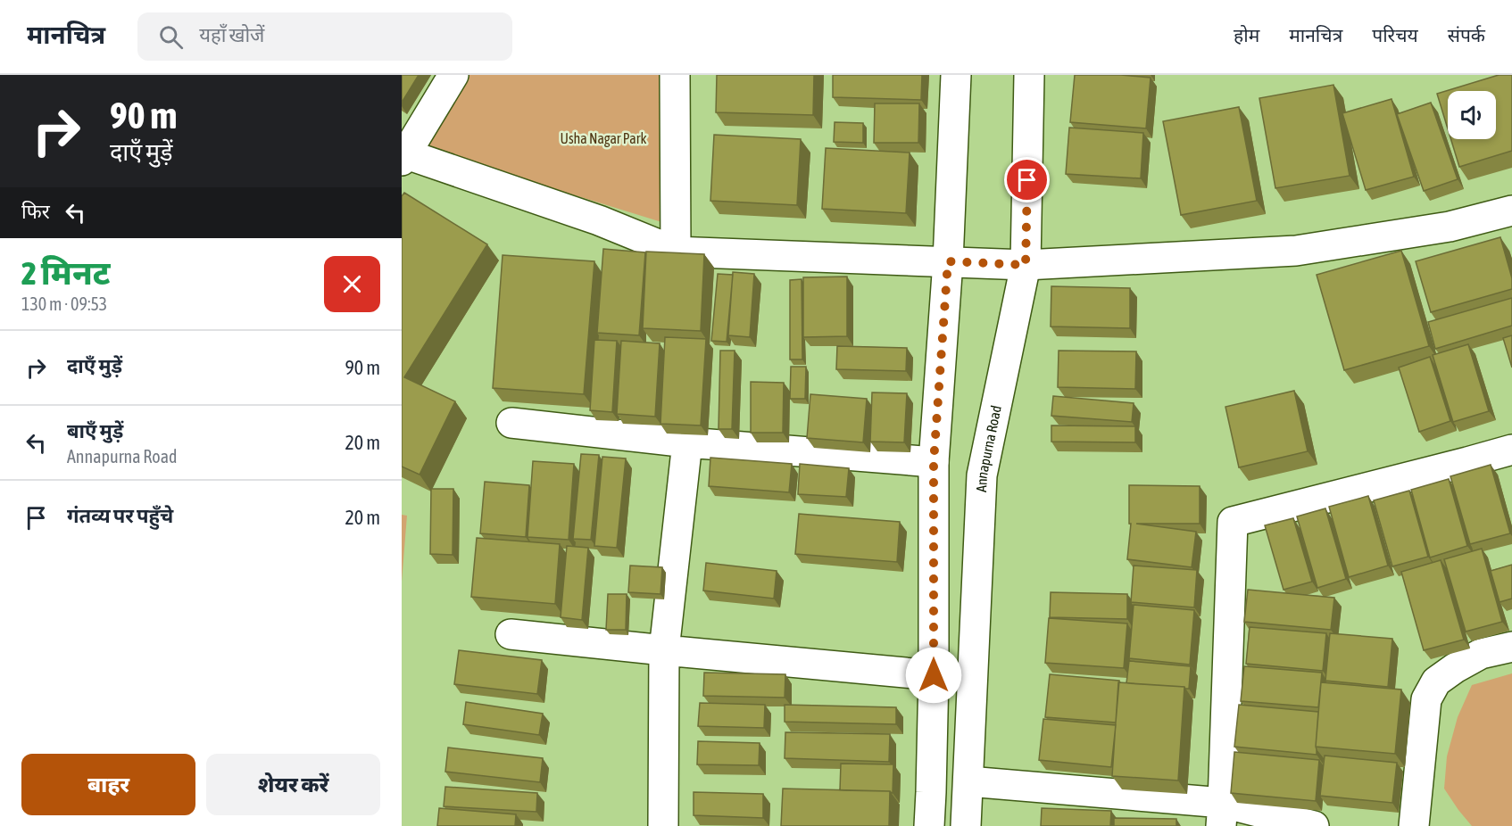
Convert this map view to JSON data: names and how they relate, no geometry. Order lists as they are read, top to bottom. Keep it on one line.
{"streets":{"street":["Annapurna Road"]},"parks":["Usha Nagar Park"],"page":{"header":"मानचित्र","search":"यहाँ खोजें","nav":["होम","मानचित्र","परिचय","संपर्क"],"turn":["90 m","दाएँ मुड़ें"],"then":"फिर","heading":["2 मिनट","130 m · 09:53"],"list":[{"name":"दाएँ मुड़ें","value":"90 m"},{"name":"बाएँ मुड़ें","note":"Annapurna Road","value":"20 m"},{"name":"गंतव्य पर पहुँचे","value":"20 m"}],"buttons":["बाहर","शेयर करें"]}}
